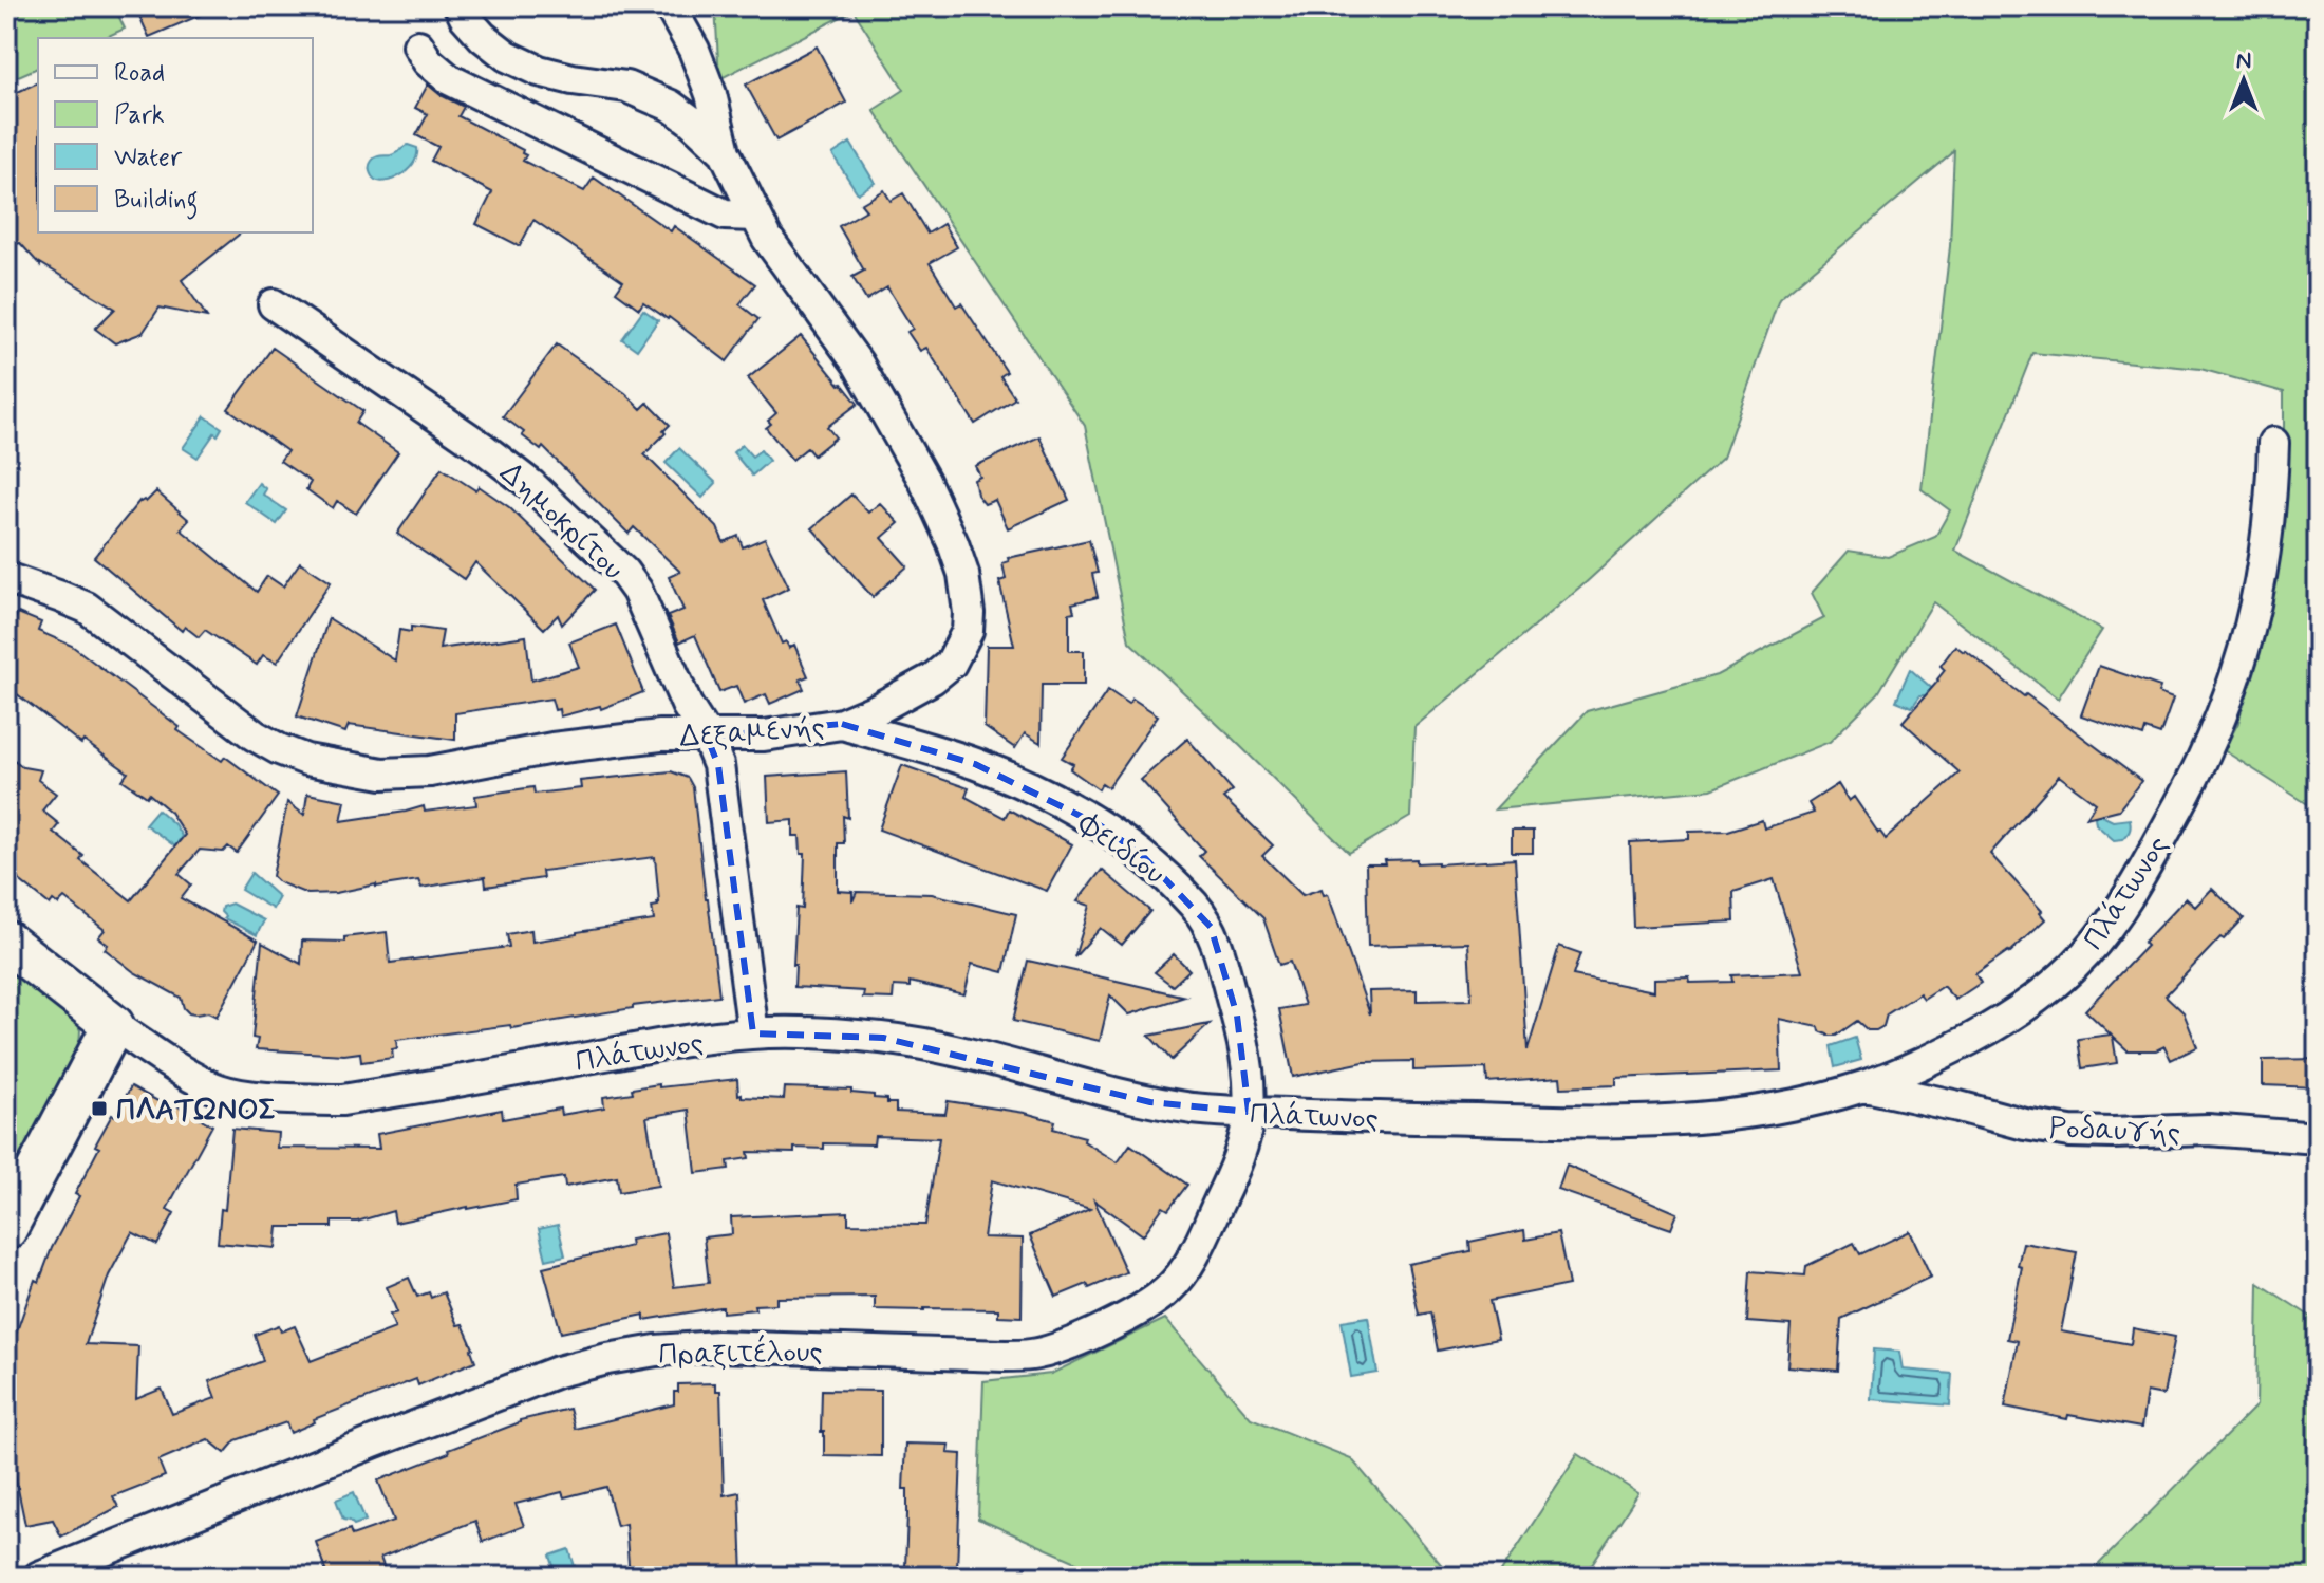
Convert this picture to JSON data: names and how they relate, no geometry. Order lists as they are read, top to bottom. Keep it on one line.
{"streets":{"street":["Δημοκρίτου","Δεξαμενής","Φειδίου","Πλάτωνος","Ροδαυγής","Πραξιτέλους"]},"crossings":[["Δημοκρίτου","Δεξαμενής"],["Δημοκρίτου","Πλάτωνος"],["Δεξαμενής","Φειδίου"],["Φειδίου","Πλάτωνος"],["Φειδίου","Πραξιτέλους"],["Πλάτωνος","Ροδαυγής"],["Πλάτωνος","Πραξιτέλους"]],"places":{"transit":["ΠΛΑΤΩΝΟΣ"]},"legend":["Road","Park","Water","Building"],"north":"top"}
